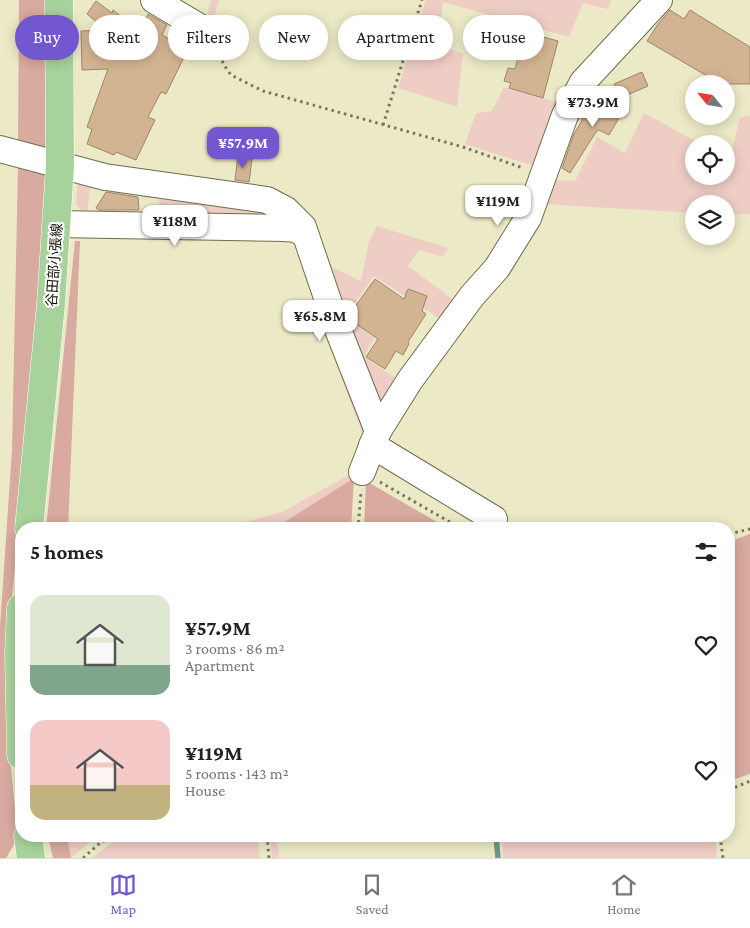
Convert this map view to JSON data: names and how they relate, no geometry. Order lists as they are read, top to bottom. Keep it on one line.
{"streets":{"main road":["谷田部小張線"]},"north":"top left","page":{"chip":["Buy","Rent","Filters","New","Apartment","House"],"price":["¥73.9M","¥57.9M","¥119M","¥118M","¥65.8M"],"heading":"5 homes","list":[{"name":"¥57.9M","note":"3 rooms · 86 m² · Apartment"},{"name":"¥119M","note":"5 rooms · 143 m² · House"}],"tabs":["Map","Saved","Home"]}}
